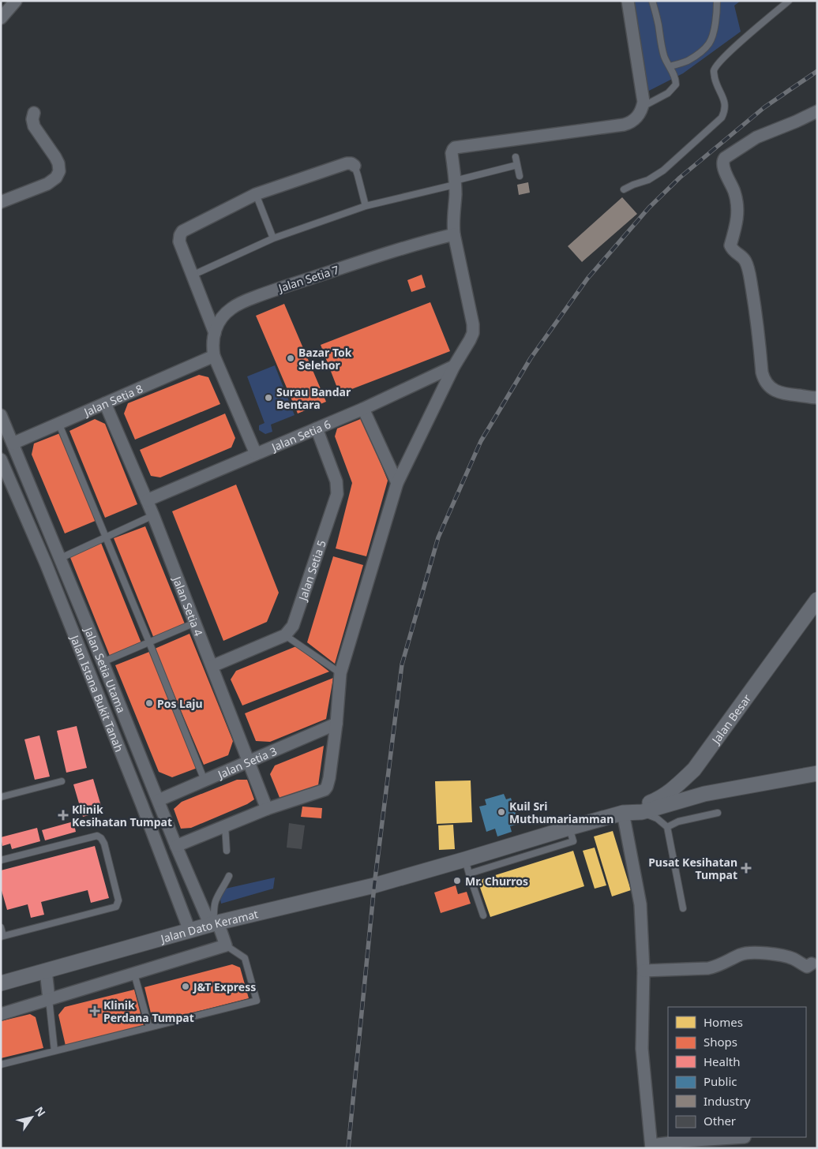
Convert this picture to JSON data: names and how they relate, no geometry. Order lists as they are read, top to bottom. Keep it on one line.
{"streets":{"street":["Jalan Setia 7","Jalan Setia 8","Jalan Setia 6","Jalan Setia 5","Jalan Setia 4","Jalan Setia Utama","Jalan Istana Bukit Tanah","Jalan Besar","Jalan Setia 3","Jalan Dato Keramat"]},"crossings":[["Jalan Setia 7","Jalan Setia 8"],["Jalan Setia 7","Jalan Setia 6"],["Jalan Setia 8","Jalan Setia 4"],["Jalan Setia 8","Jalan Setia Utama"],["Jalan Setia 6","Jalan Setia 5"],["Jalan Setia 6","Jalan Setia 4"],["Jalan Setia 4","Jalan Setia 3"],["Jalan Setia Utama","Jalan Setia 3"],["Jalan Setia Utama","Jalan Dato Keramat"],["Jalan Istana Bukit Tanah","Jalan Dato Keramat"],["Jalan Besar","Jalan Dato Keramat"]],"places":{"other":["Bazar Tok Selehor","Surau Bandar Bentara","Pos Laju","Kuil Sri Muthumariamman","Mr. Churros","J&T Express"],"health":["Klinik Kesihatan Tumpat","Pusat Kesihatan Tumpat","Klinik Perdana Tumpat"]},"legend":["Homes","Shops","Health","Public","Industry","Other"],"north":"top right"}
